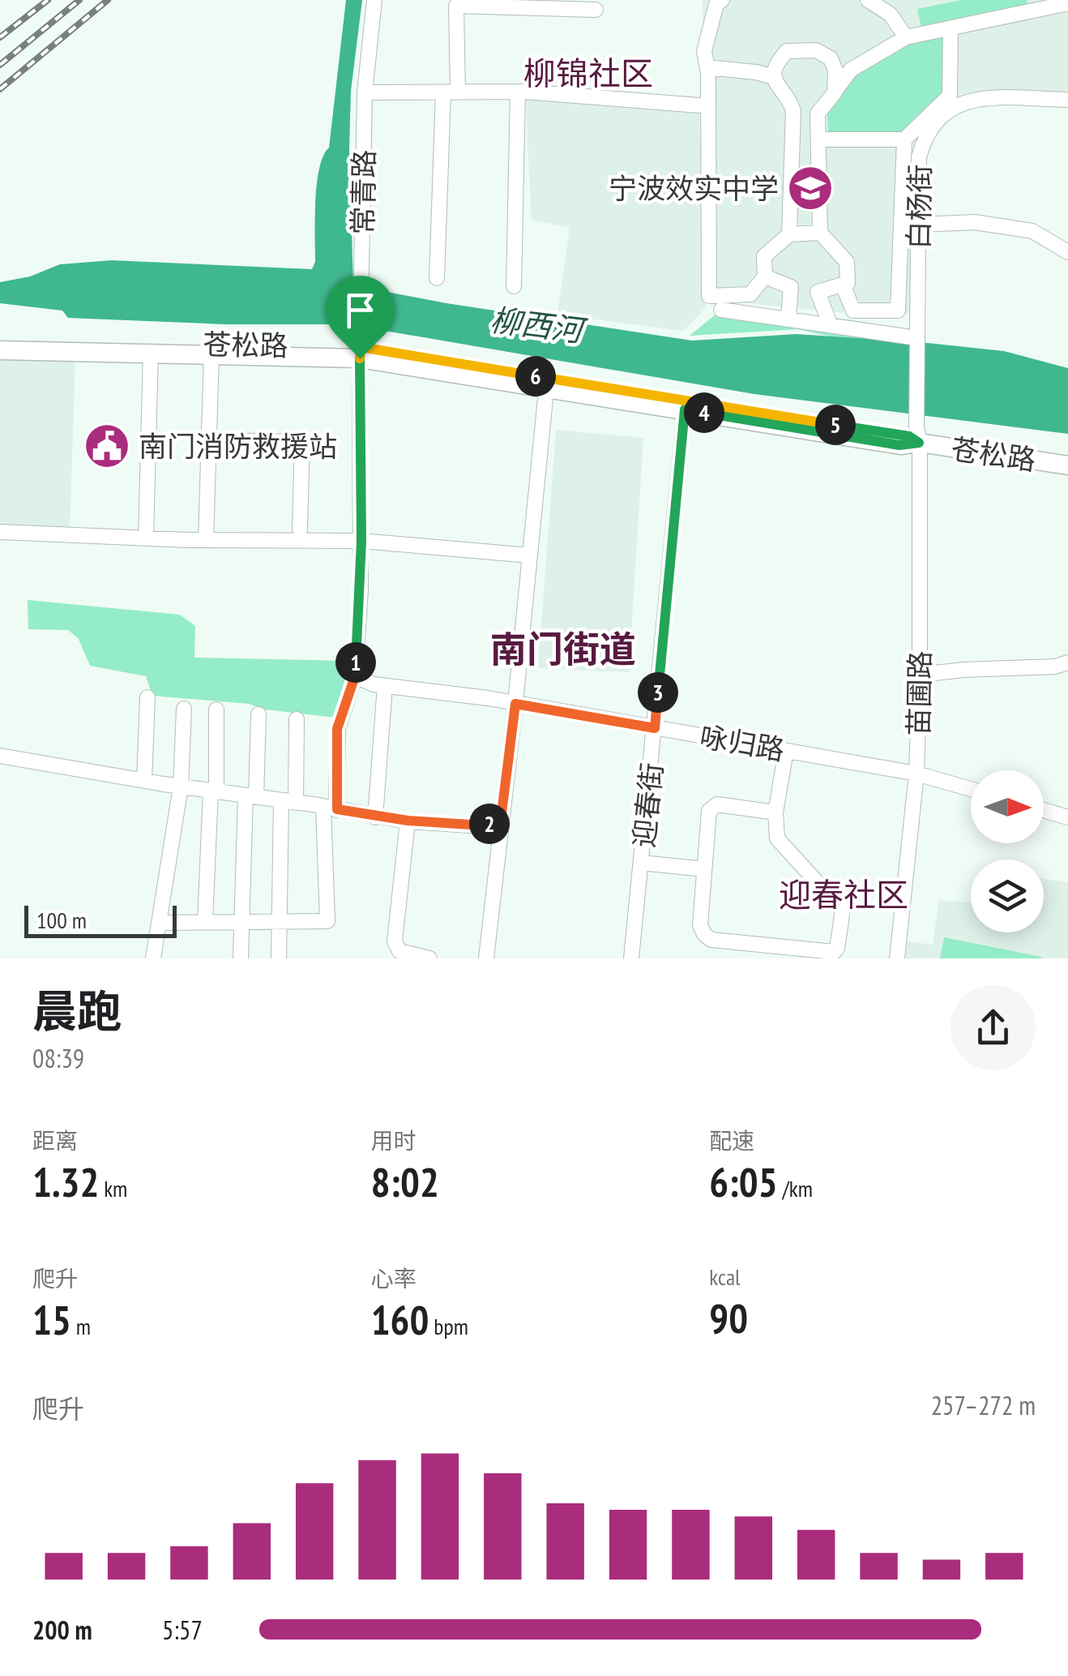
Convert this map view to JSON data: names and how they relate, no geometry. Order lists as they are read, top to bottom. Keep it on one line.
{"streets":{"main road":["苍松路"],"street":["常青路","白杨街","苗圃路","咏归路","迎春街"]},"crossings":[["常青路","苍松路"],["常青路","咏归路"],["白杨街","苍松路"],["白杨街","苗圃路"],["苍松路","苗圃路"],["苍松路","迎春街"],["苗圃路","咏归路"],["咏归路","迎春街"]],"districts":["柳锦社区","南门街道","迎春社区"],"water":["柳西河"],"places":{"school or university":["宁波效实中学"],"public building":["南门消防救援站"]},"scale_bar":"100 m","north":"right","page":{"pins":["6","4","5","1","3","2"],"scale":"100 m","heading":["晨跑","08:39"],"stats":[["距离","1.32 km"],["用时","8:02"],["配速","6:05 /km"],["爬升","15 m"],["心率","160 bpm"],["kcal","90"]],"chart":["爬升","257–272 m"],"list":[{"name":"200 m","note":"5:57"}]}}
